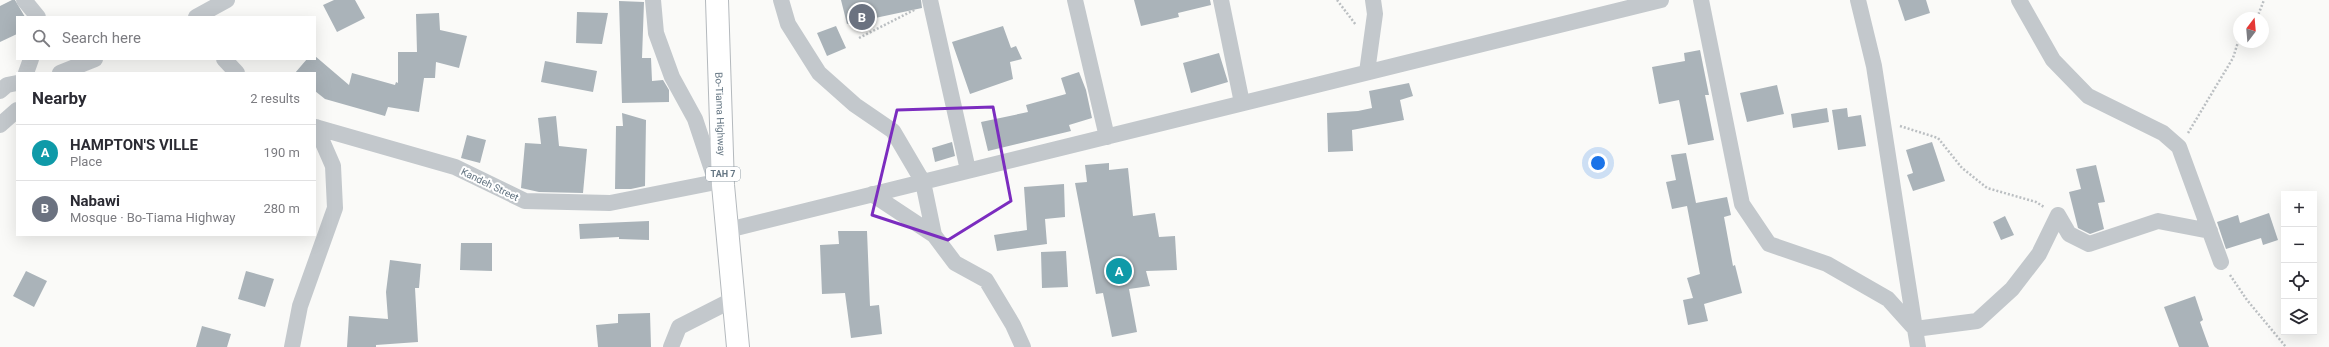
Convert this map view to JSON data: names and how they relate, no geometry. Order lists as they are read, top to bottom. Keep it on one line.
{"streets":{"highway":["Bo-Tiama Highway","TAH 7"],"street":["Kandeh Street"]},"crossings":[["Bo-Tiama Highway","Kandeh Street"]],"north":"top","page":{"pins":["B","A"],"search":"Search here","heading":["Nearby","2 results"],"list":[{"mark":"A","name":"HAMPTON'S VILLE","note":"Place","value":"190 m"},{"mark":"B","name":"Nabawi","note":"Mosque · Bo-Tiama Highway","value":"280 m"}],"map_buttons":["+","−"]}}
